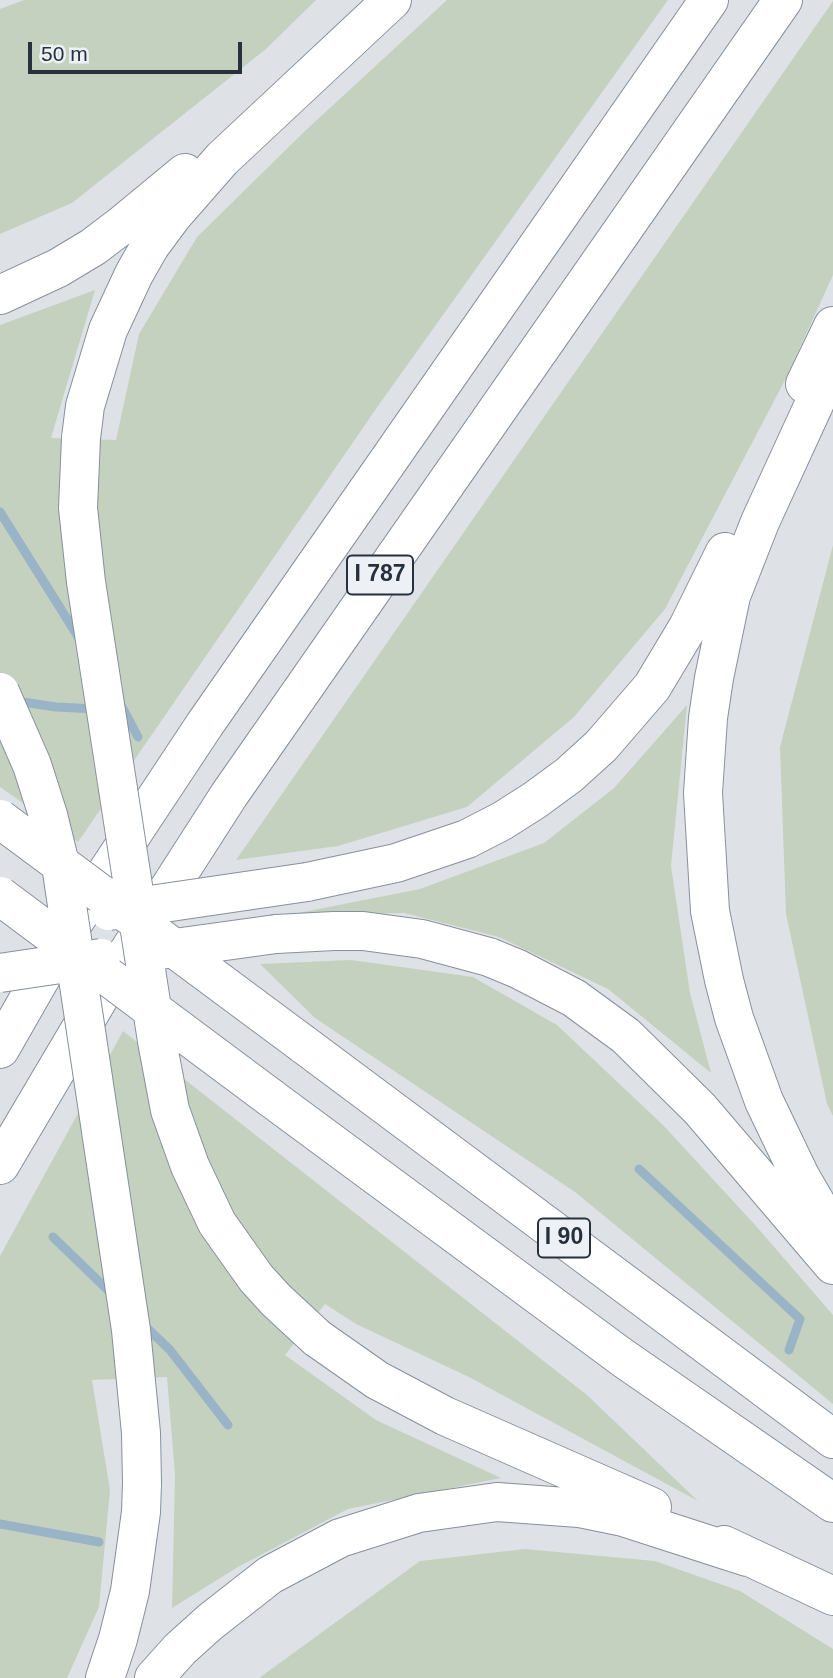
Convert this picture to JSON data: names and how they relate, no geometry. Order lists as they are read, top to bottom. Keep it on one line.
{"streets":{"highway":["I 787","I 90"]},"scale_bar":"50 m"}
